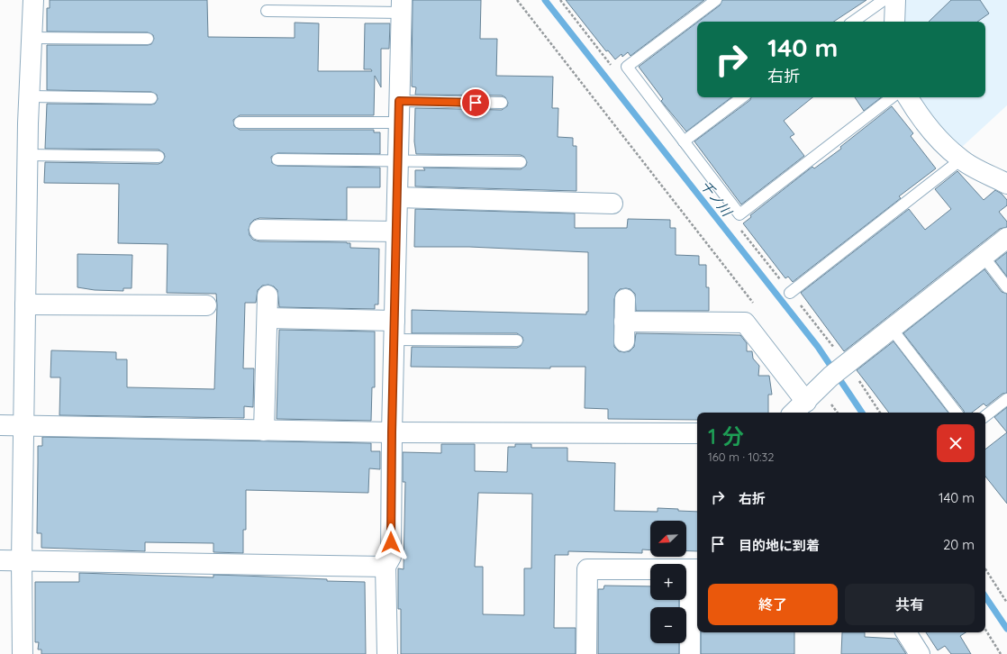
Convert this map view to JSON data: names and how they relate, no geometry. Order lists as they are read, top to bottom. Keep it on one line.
{"water":["千ノ川"],"north":"bottom left","page":{"turn":["140 m","右折"],"heading":["1 分","160 m · 10:32"],"list":[{"name":"右折","value":"140 m"},{"name":"目的地に到着","value":"20 m"}],"map_buttons":["+","−"],"buttons":["終了","共有"]}}
